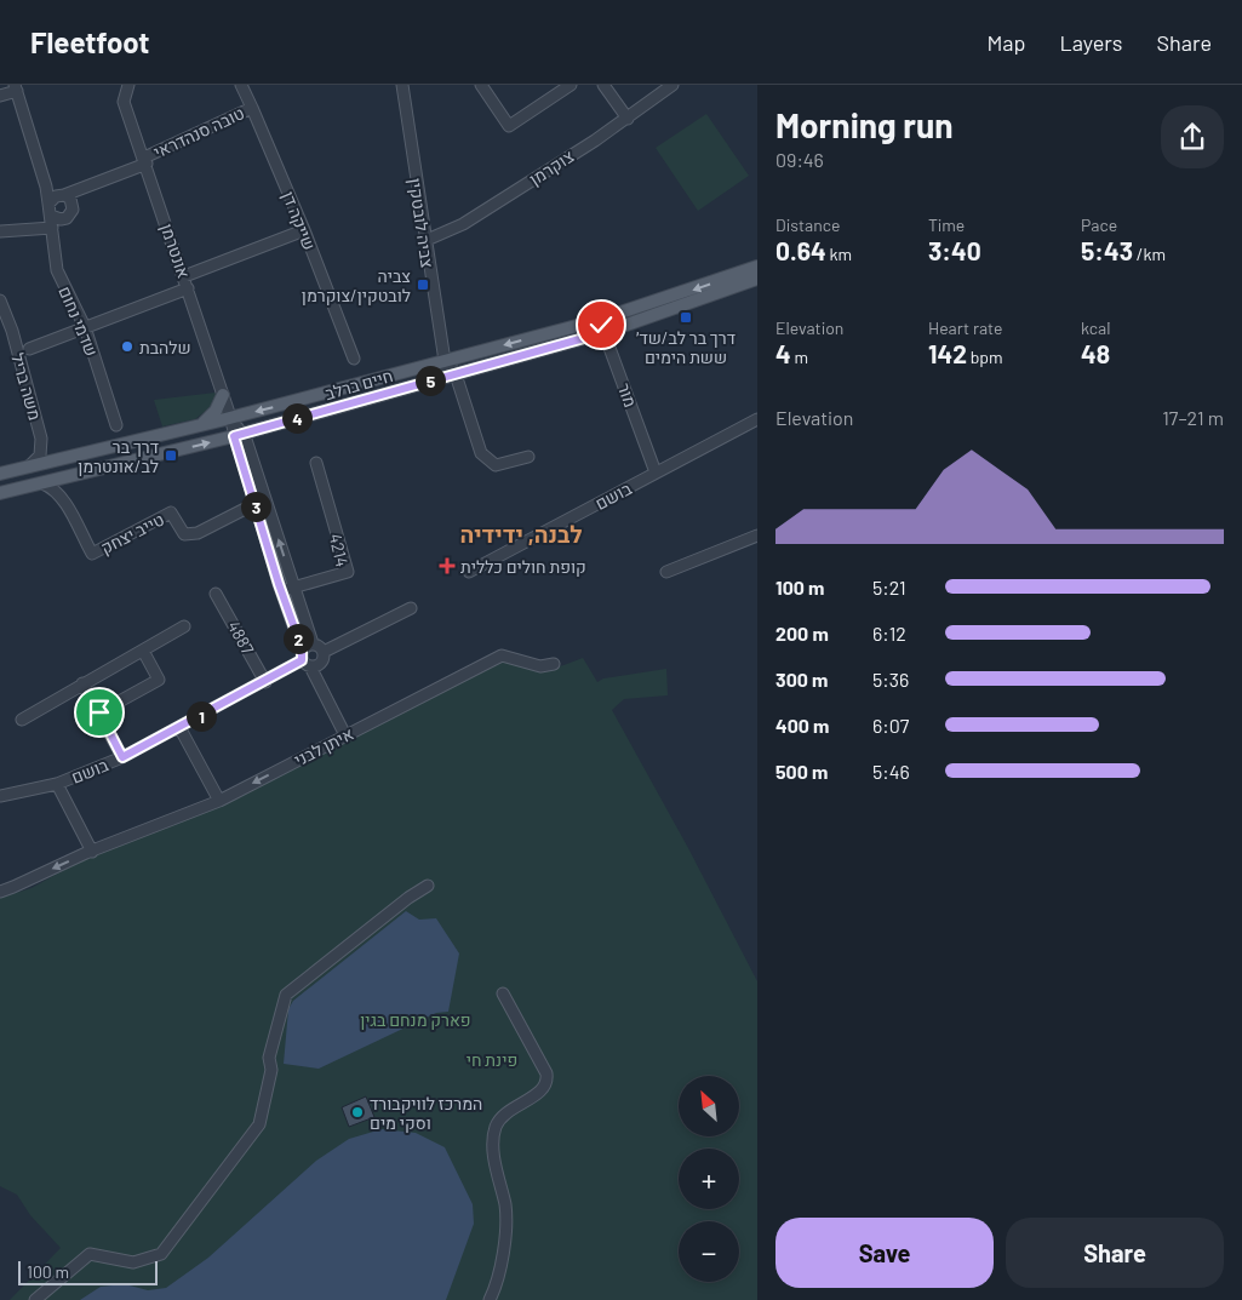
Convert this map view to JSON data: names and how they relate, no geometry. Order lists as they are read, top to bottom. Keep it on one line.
{"streets":{"main road":["חיים ברלב"],"street":["טובה סנהדראי","צוקרמן","שייקה דן","צביה לובטקין","אונטרמן","שדמי נחום","משה בריל","מור","בושם","טייב יצחק","4214","4887","איתן לבני"]},"crossings":[["טובה סנהדראי","שייקה דן"],["טובה סנהדראי","אונטרמן"],["טובה סנהדראי","שדמי נחום"],["צוקרמן","צביה לובטקין"],["צביה לובטקין","חיים ברלב"],["אונטרמן","חיים ברלב"],["חיים ברלב","משה בריל"],["חיים ברלב","מור"],["חיים ברלב","טייב יצחק"],["מור","בושם"],["בושם","4887"]],"one_way":["איתן לבני"],"districts":["לבנה, ידידיה"],"parks":["פארק מנחם בגין","פינת חי"],"places":{"transit":["צביה לובטקין/צוקרמן","דרך בר לב/שד׳ ששת הימים","דרך בר לב/אונטרמן"],"other":["שלהבת","המרכז לוויקבורד וסקי מים"],"health":["קופת חולים כללית"]},"scale_bar":"100 m","north":"top left","page":{"header":"Fleetfoot","nav":["Map","Layers","Share"],"heading":["Morning run","09:46"],"stats":[["Distance","0.64 km"],["Time","3:40"],["Pace","5:43 /km"],["Elevation","4 m"],["Heart rate","142 bpm"],["kcal","48"]],"pins":["5","4","3","2","1"],"chart":["Elevation","17–21 m"],"list":[{"name":"100 m","note":"5:21"},{"name":"200 m","note":"6:12"},{"name":"300 m","note":"5:36"},{"name":"400 m","note":"6:07"},{"name":"500 m","note":"5:46"}],"map_buttons":["+","−"],"buttons":["Save","Share"],"scale":"100 m"}}
